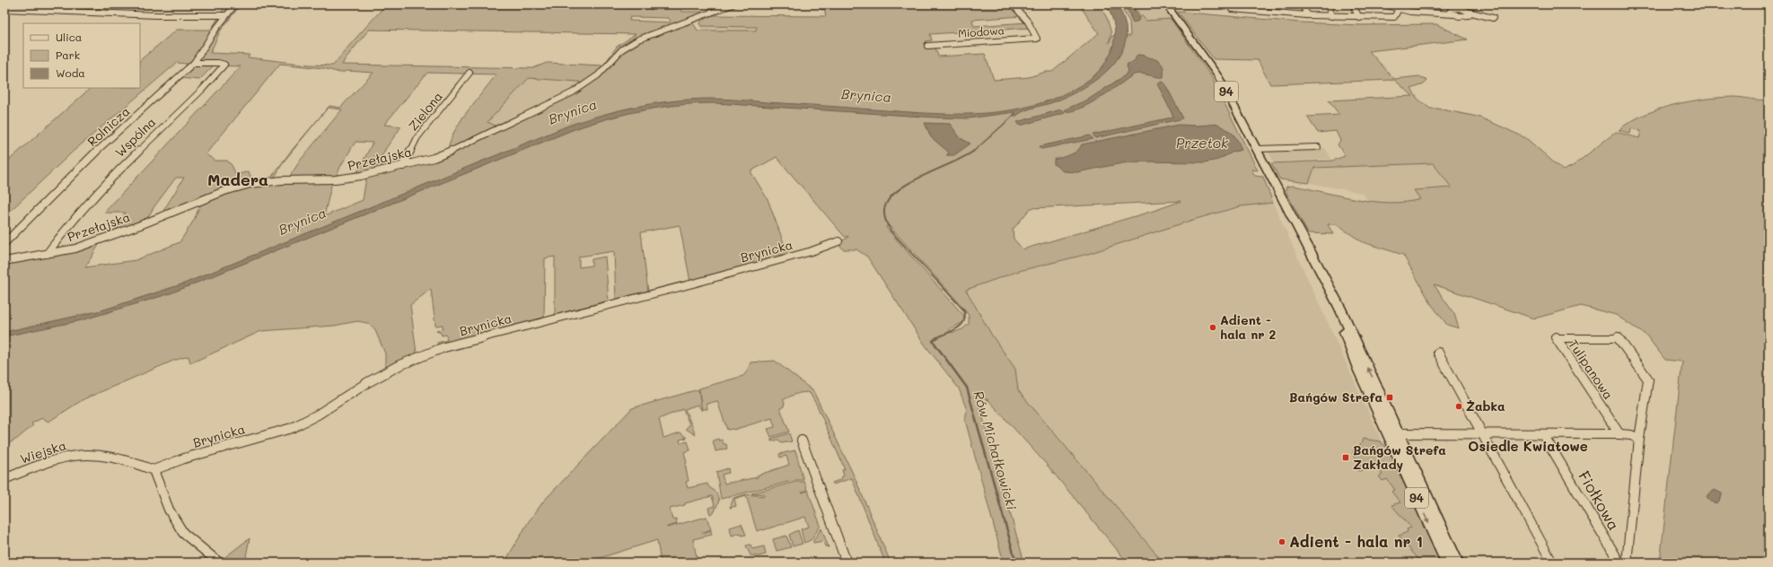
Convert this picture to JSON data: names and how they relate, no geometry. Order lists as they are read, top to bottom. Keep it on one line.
{"streets":{"main road":["94"],"street":["Miodowa","Zielona","Rolnicza","Wspólna","Przełajska","Brynicka","Tulipanowa","Wiejska","Fiołkowa"]},"crossings":[["Zielona","Przełajska"],["Rolnicza","Wspólna"],["Wspólna","Przełajska"],["Brynicka","Wiejska"]],"districts":["Madera","Osiedle Kwiatowe"],"water":["Brynica","Przetok","Rów Michałkowicki"],"places":{"other":["Adient - hala nr 2","Żabka","Adient - hala nr 1"],"transit":["Bańgów Strefa","Bańgów Strefa Zakłady"]},"legend":["Ulica","Park","Woda"]}
